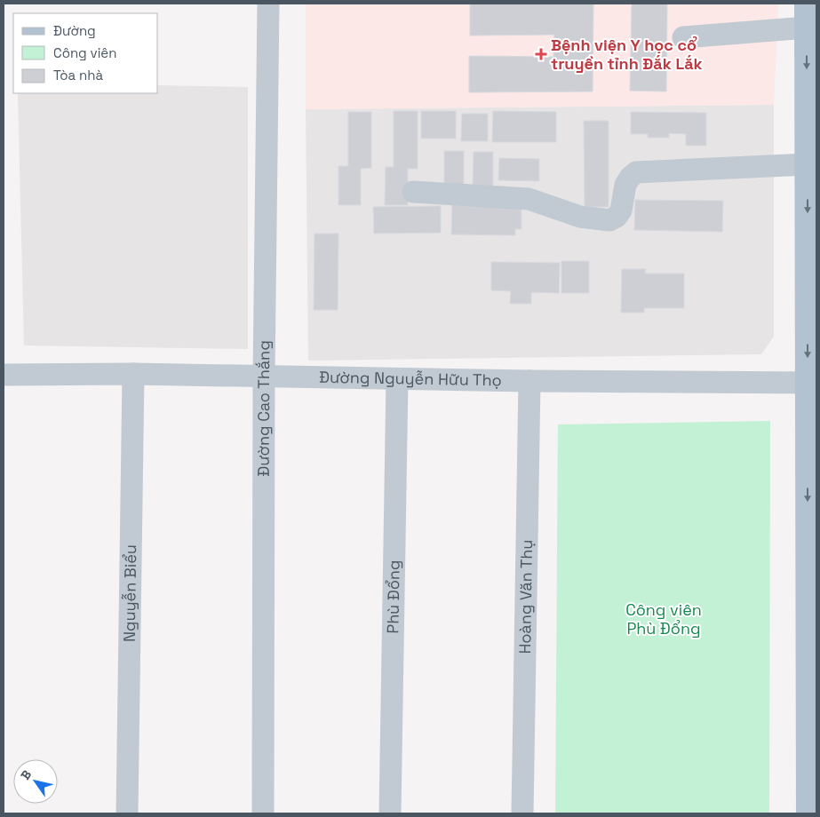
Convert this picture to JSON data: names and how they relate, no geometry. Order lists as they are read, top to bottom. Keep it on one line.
{"streets":{"street":["Đường Nguyễn Hữu Thọ","Đường Cao Thắng","Nguyễn Biểu","Phù Đổng","Hoàng Văn Thụ"]},"crossings":[["Đường Nguyễn Hữu Thọ","Đường Cao Thắng"],["Đường Nguyễn Hữu Thọ","Nguyễn Biểu"],["Đường Nguyễn Hữu Thọ","Phù Đổng"],["Đường Nguyễn Hữu Thọ","Hoàng Văn Thụ"]],"parks":["Công viên Phù Đổng"],"places":{"health":["Bệnh viện Y học cổ truyền tỉnh Đắk Lắk"]},"legend":["Đường","Công viên","Tòa nhà"],"north":"top left"}
